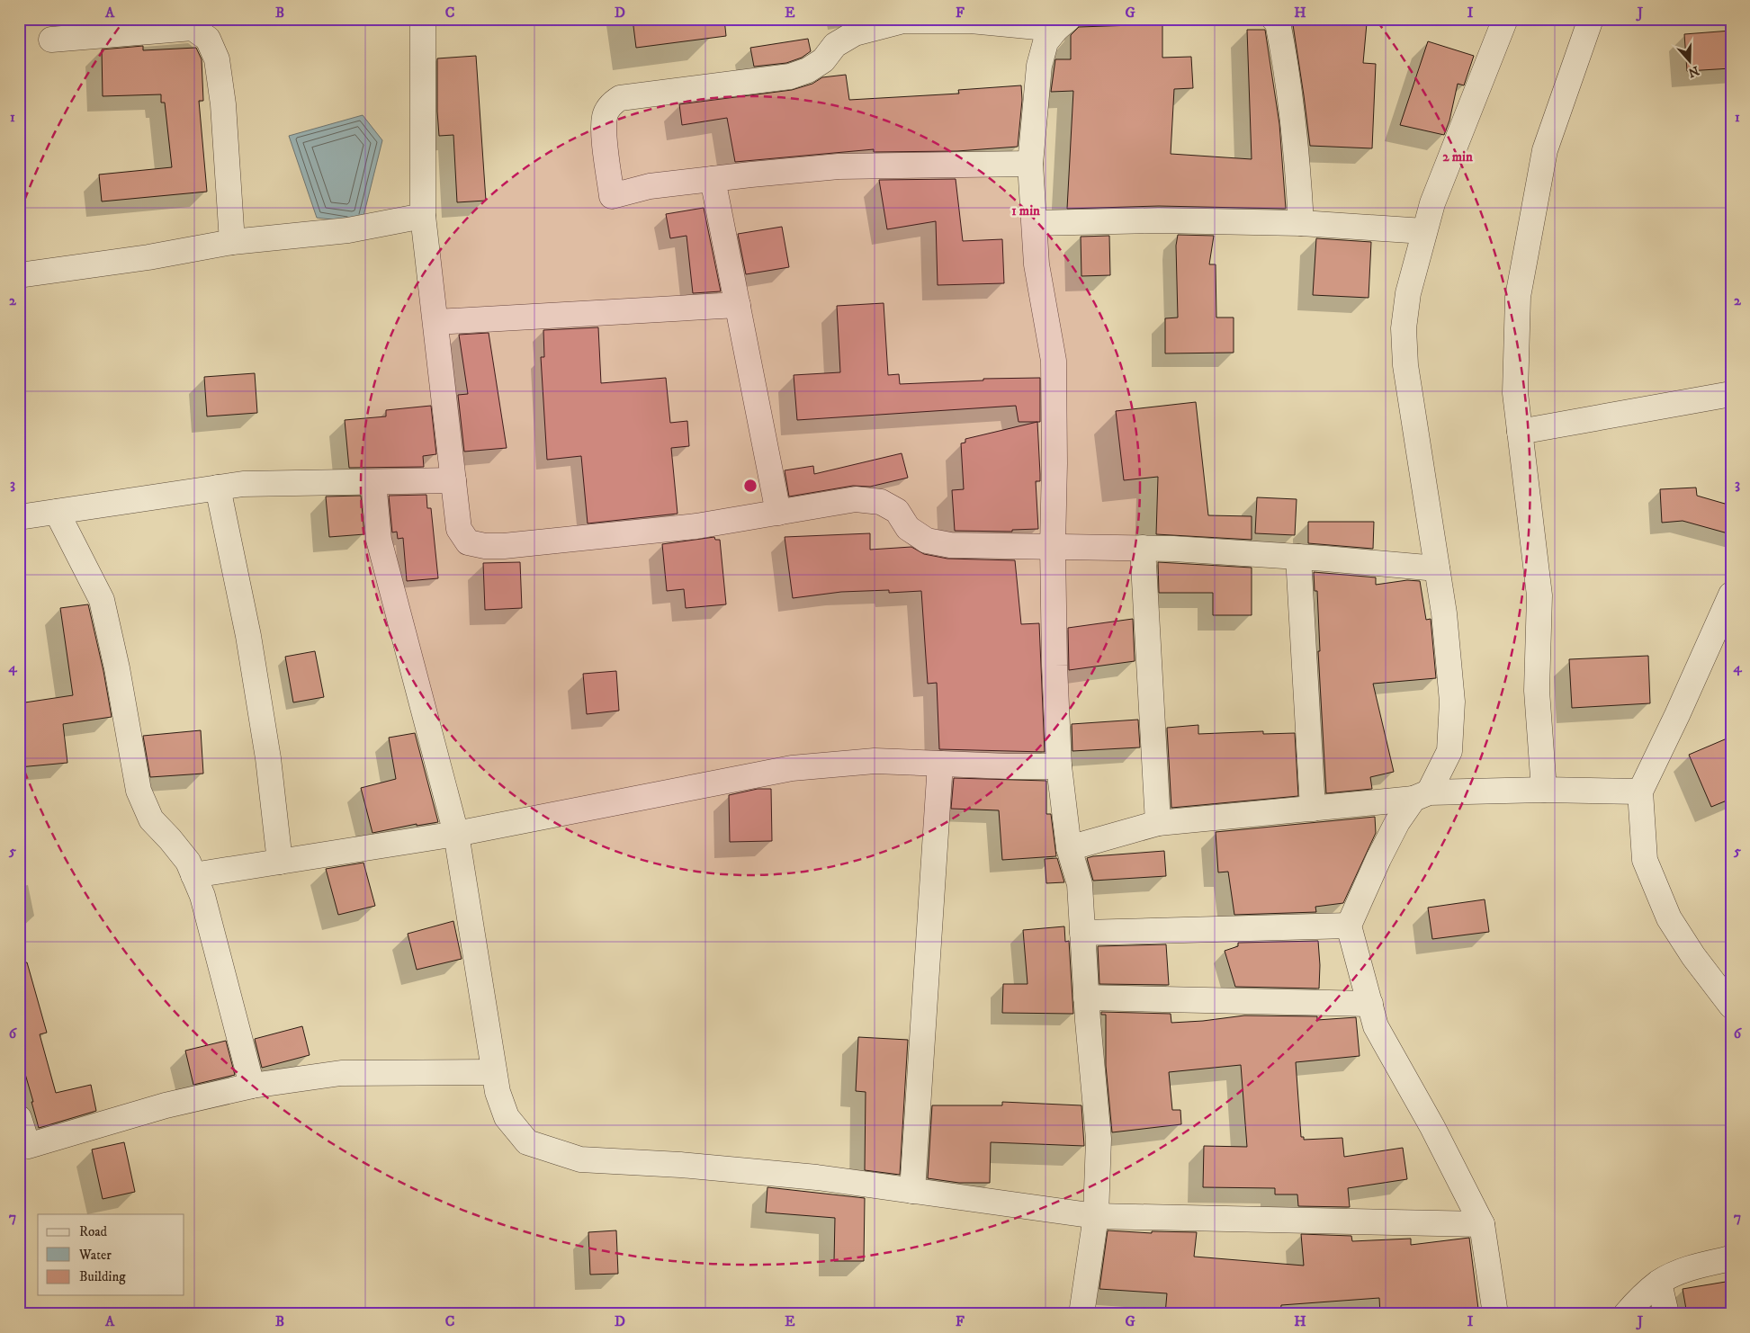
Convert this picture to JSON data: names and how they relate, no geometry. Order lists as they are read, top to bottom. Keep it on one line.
{"legend":["Road","Water","Building"],"north":"bottom","grid":{"columns":["A","B","C","D","E","F","G","H","I","J"],"rows":["1","2","3","4","5","6","7"]},"rings":["2 min","1 min"]}
